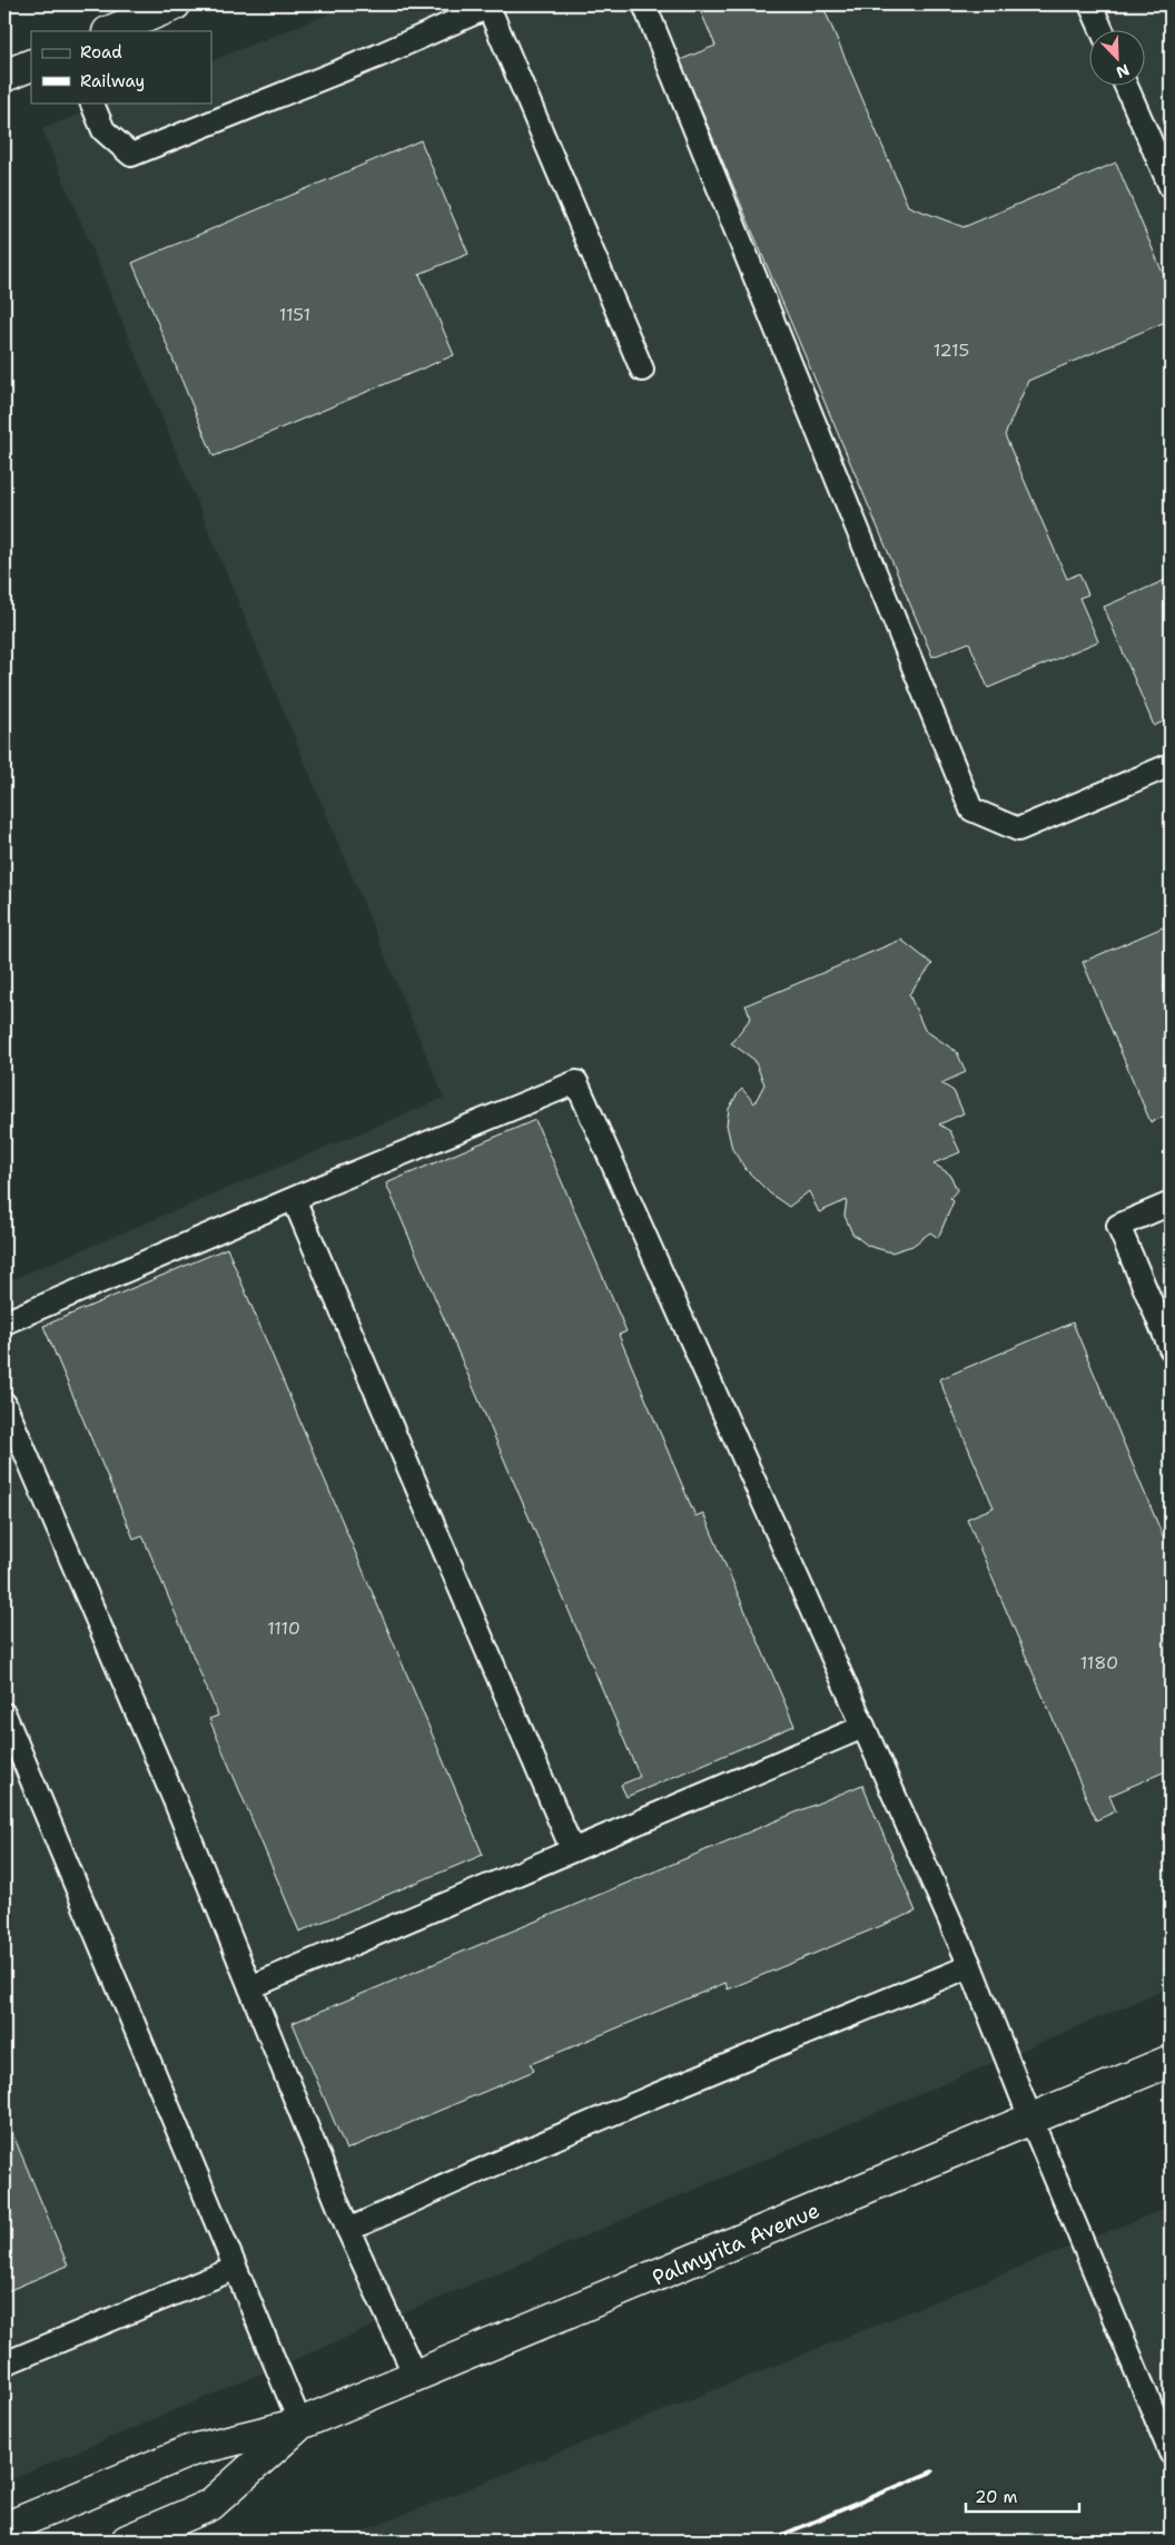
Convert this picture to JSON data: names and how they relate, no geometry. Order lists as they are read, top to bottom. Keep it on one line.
{"streets":{"street":["Palmyrita Avenue"]},"house_numbers":["1151","1215","1110","1180"],"legend":["Road","Railway"],"scale_bar":"20 m","north":"bottom right"}
